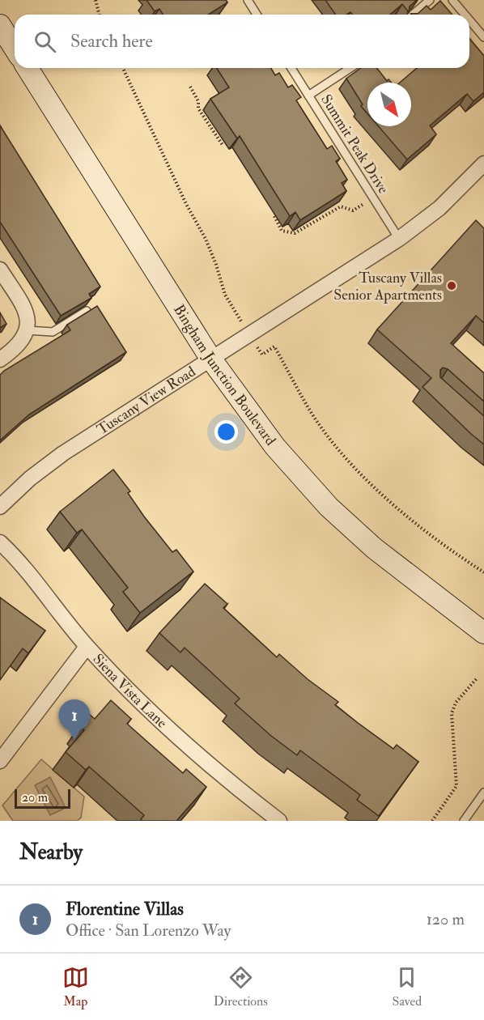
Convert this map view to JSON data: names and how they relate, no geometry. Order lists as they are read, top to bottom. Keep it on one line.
{"streets":{"main road":["Bingham Junction Boulevard"],"street":["Tuscany View Road","Siena Vista Lane"],"lane":["Summit Peak Drive"]},"crossings":[["Summit Peak Drive","Tuscany View Road"],["Bingham Junction Boulevard","Tuscany View Road"]],"places":["Tuscany Villas Senior Apartments"],"scale_bar":"20 m","north":"bottom right","page":{"search":"Search here","pins":"1","scale":"20 m","heading":"Nearby","list":[{"mark":"1","name":"Florentine Villas","note":"Office · San Lorenzo Way","value":"120 m"}],"nav":["Map","Directions","Saved"]}}
